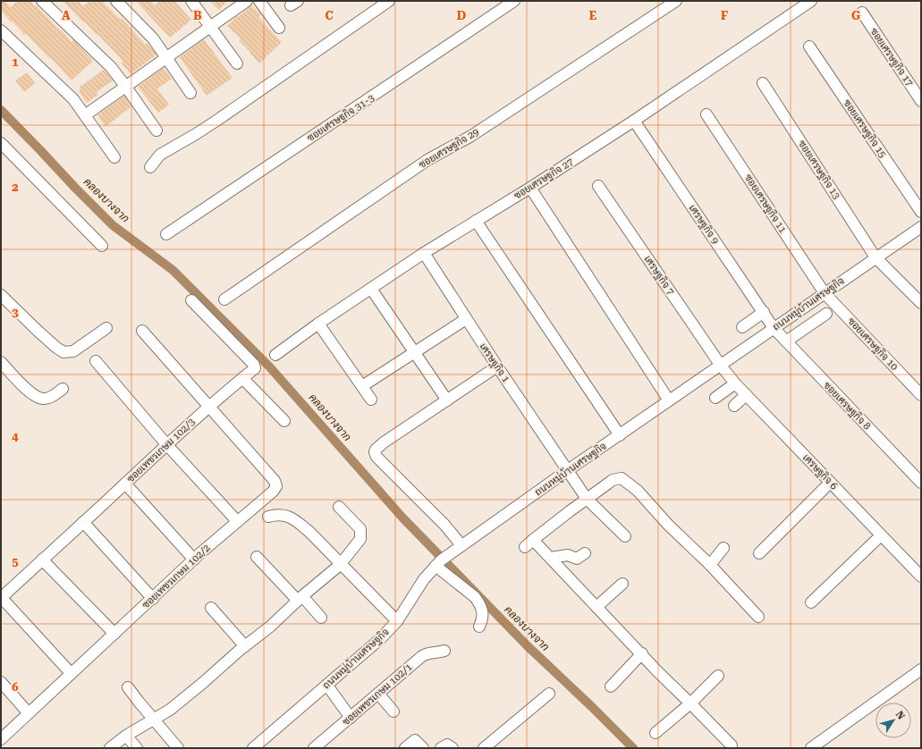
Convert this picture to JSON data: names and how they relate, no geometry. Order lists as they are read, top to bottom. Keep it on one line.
{"streets":{"street":["ซอยเศรษฐกิจ 17","ซอยเศรษฐกิจ 31-3","ซอยเศรษฐกิจ 15","ซอยเศรษฐกิจ 29","ซอยเศรษฐกิจ 13","ซอยเศรษฐกิจ 27","ซอยเศรษฐกิจ 11","เศรษฐกิจ 9","เศรษฐกิจ 7","ถนนหมู่บ้านเศรษฐกิจ","ซอยเศรษฐกิจ 10","เศรษฐกิจ 1","ซอยเศรษฐกิจ 8","ซอยเพชรเกษม 102/3","เศรษฐกิจ 6","ซอยเพชรเกษม 102/2","ซอยเพชรเกษม 102/1"]},"crossings":[["ซอยเศรษฐกิจ 13","ถนนหมู่บ้านเศรษฐกิจ"],["ซอยเศรษฐกิจ 27","เศรษฐกิจ 9"],["ซอยเศรษฐกิจ 27","เศรษฐกิจ 1"],["ซอยเศรษฐกิจ 11","ถนนหมู่บ้านเศรษฐกิจ"],["ซอยเศรษฐกิจ 11","ซอยเศรษฐกิจ 10"],["เศรษฐกิจ 9","ถนนหมู่บ้านเศรษฐกิจ"],["เศรษฐกิจ 9","ซอยเศรษฐกิจ 8"],["เศรษฐกิจ 7","ถนนหมู่บ้านเศรษฐกิจ"],["เศรษฐกิจ 7","เศรษฐกิจ 6"],["ถนนหมู่บ้านเศรษฐกิจ","ซอยเศรษฐกิจ 10"],["ถนนหมู่บ้านเศรษฐกิจ","เศรษฐกิจ 1"],["ถนนหมู่บ้านเศรษฐกิจ","ซอยเศรษฐกิจ 8"],["ถนนหมู่บ้านเศรษฐกิจ","เศรษฐกิจ 6"],["ซอยเพชรเกษม 102/3","ซอยเพชรเกษม 102/2"]],"water":["คลองบางจาก"],"north":"top right","grid":{"columns":["A","B","C","D","E","F","G"],"rows":["1","2","3","4","5","6"]}}
